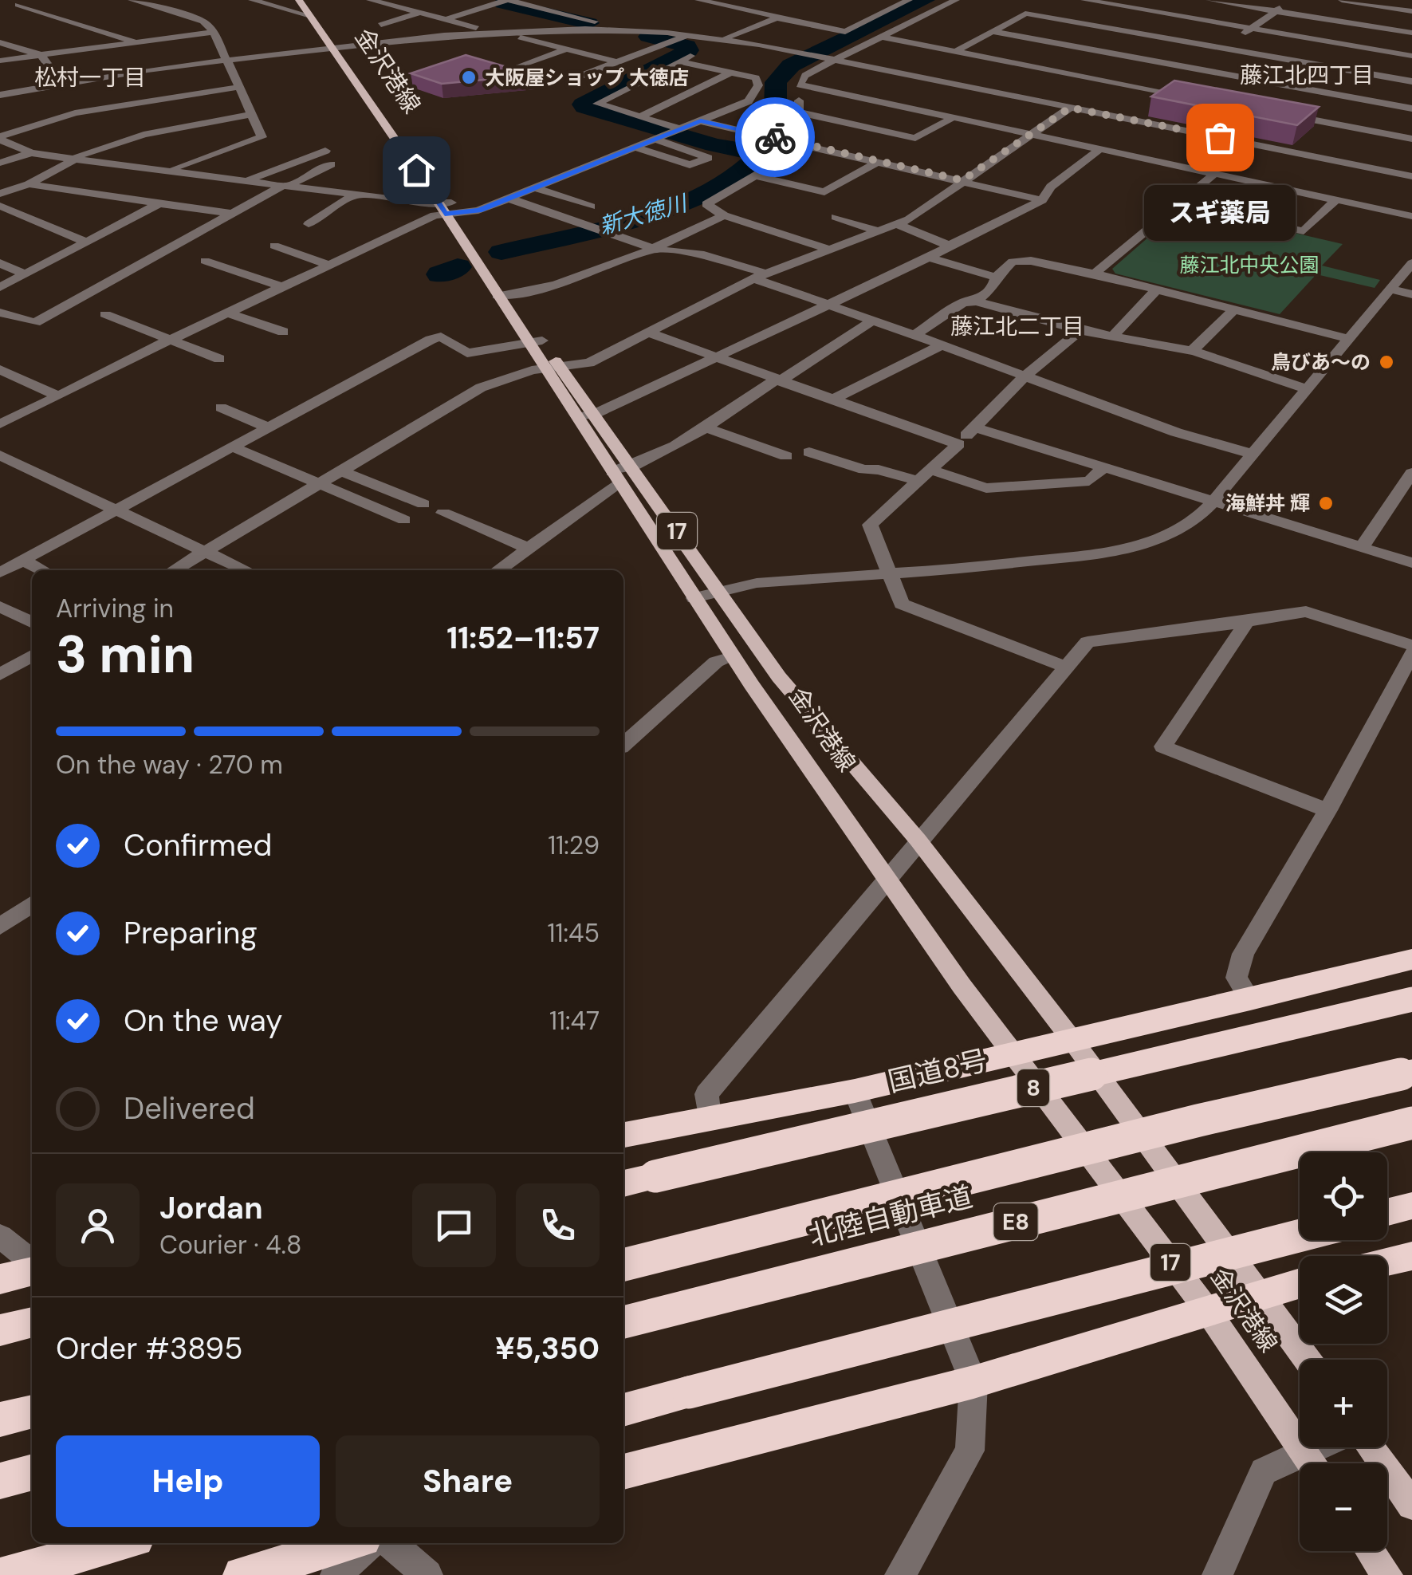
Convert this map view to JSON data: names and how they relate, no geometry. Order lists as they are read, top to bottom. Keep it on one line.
{"streets":{"highway":["国道8号","8","北陸自動車道","E8"],"main road":["金沢港線","17"]},"districts":["藤江北四丁目","松村一丁目","藤江北二丁目"],"water":["新大徳川"],"parks":["藤江北中央公園"],"places":["大阪屋ショップ 大徳店","スギ薬局","鳥びあ〜の","海鮮丼 輝"],"page":{"bubble":"スギ薬局","heading":["3 min","Arriving in","11:52–11:57"],"panel":["Jordan","Courier · 4.8","Order #3895","¥5,350"],"bar":"On the way · 270 m","list":[["Confirmed","11:29"],["Preparing","11:45"],["On the way","11:47"],"Delivered"],"map_buttons":["+","−"],"buttons":["Help","Share"]}}
